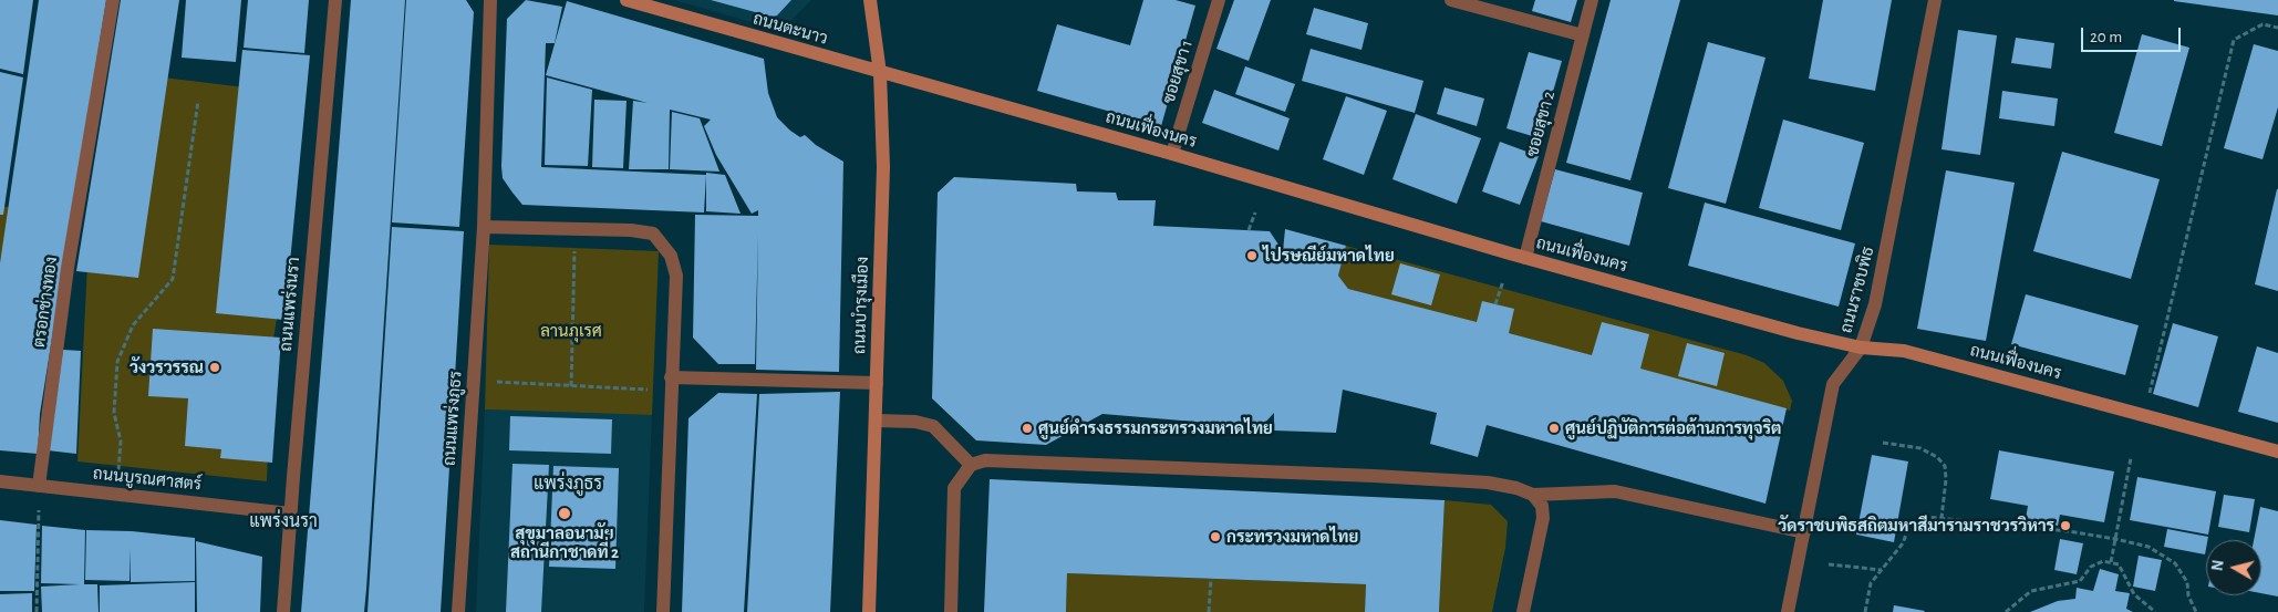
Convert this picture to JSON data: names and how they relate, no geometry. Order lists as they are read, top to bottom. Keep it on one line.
{"streets":{"street":["ถนนตะนาว","ซอยสุขา 1","ซอยสุขา 2","ถนนเฟื่องนคร","ถนนราชบพิธ","ตรอกช่างทอง","ถนนแพร่งนรา","ถนนบำรุงเมือง","ถนนแพร่งภูธร","ถนนบูรณศาสตร์"]},"crossings":[["ถนนตะนาว","ถนนเฟื่องนคร"],["ถนนตะนาว","ถนนบำรุงเมือง"],["ซอยสุขา 1","ถนนเฟื่องนคร"],["ซอยสุขา 2","ถนนเฟื่องนคร"],["ถนนเฟื่องนคร","ถนนราชบพิธ"],["ถนนเฟื่องนคร","ถนนบำรุงเมือง"],["ตรอกช่างทอง","ถนนบูรณศาสตร์"],["ถนนแพร่งนรา","ถนนบูรณศาสตร์"]],"districts":["แพร่งภูธร","แพร่งนรา"],"parks":["ลานภุเรศ"],"places":["ไปรษณีย์มหาดไทย","วังวรวรรณ","ศูนย์ดำรงธรรมกระทรวงมหาดไทย","ศูนย์ปฏิบัติการต่อต้านการทุจริต","สุขุมาลอนามัย สถานีกาชาดที่ 2","วัดราชบพิธสถิตมหาสีมารามราชวรวิหาร","กระทรวงมหาดไทย"],"scale_bar":"20 m","north":"left"}
